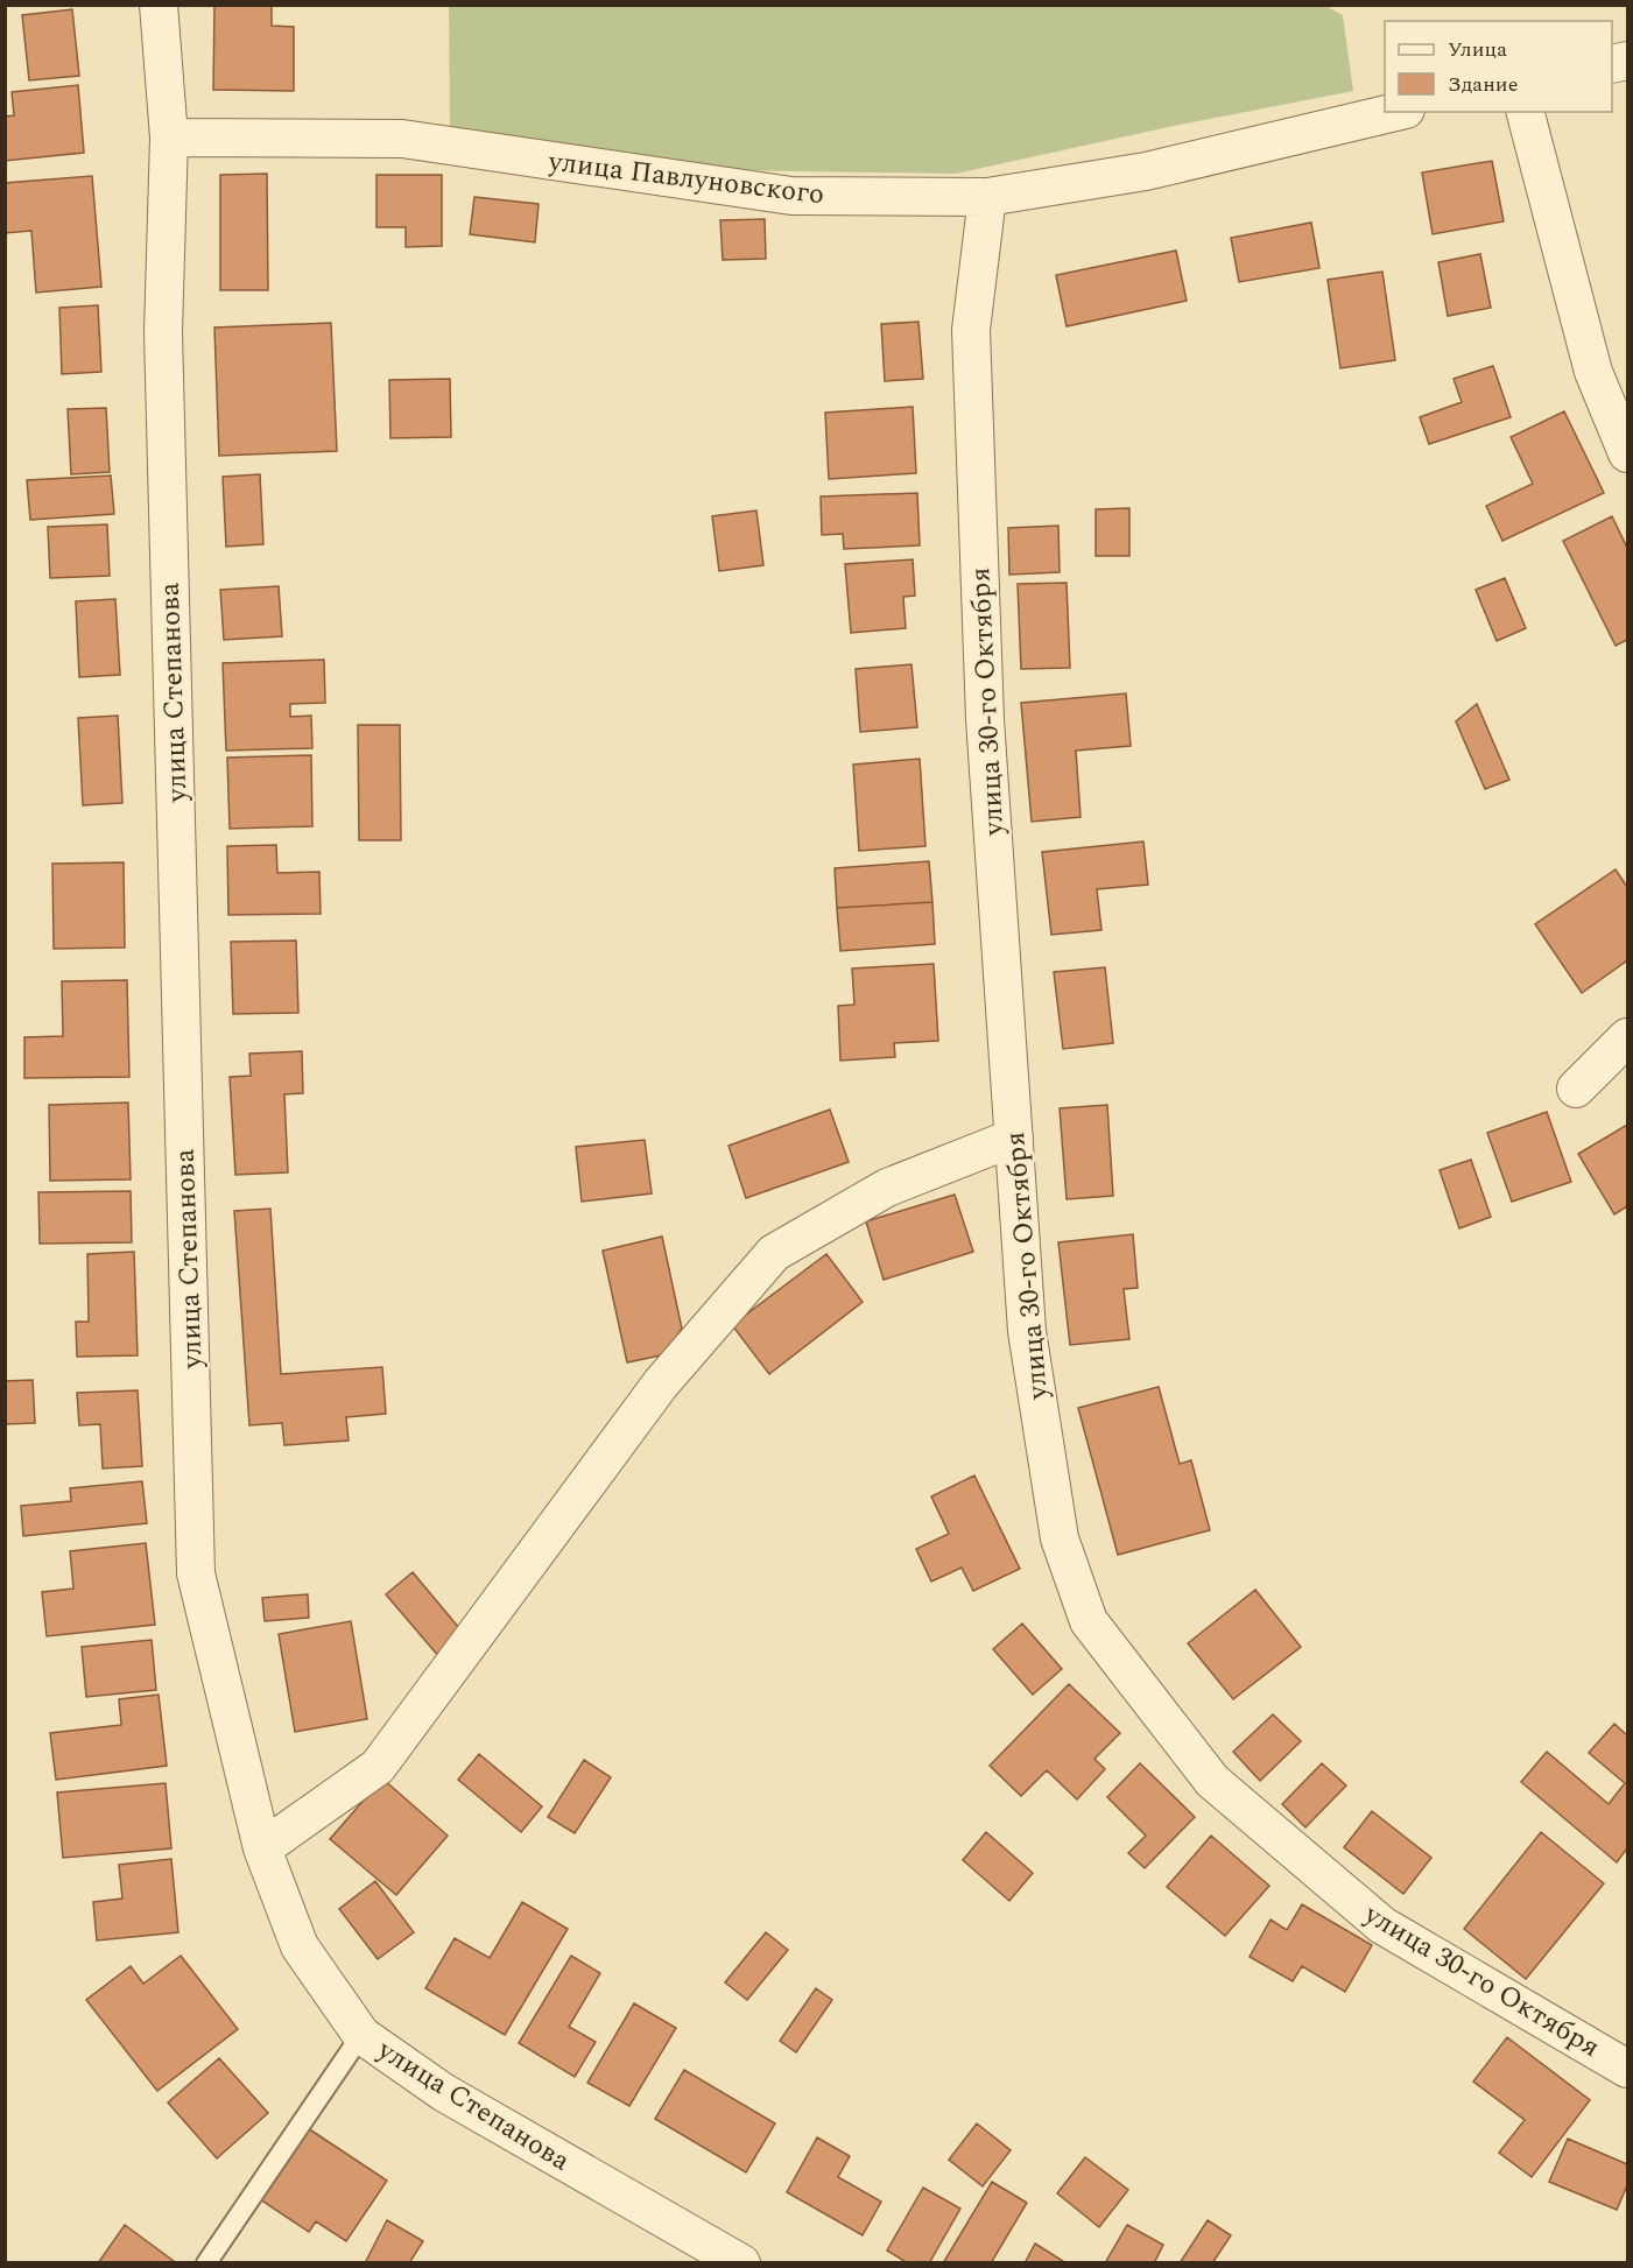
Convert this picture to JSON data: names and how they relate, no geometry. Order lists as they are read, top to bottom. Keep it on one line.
{"streets":{"street":["улица Павлуновского","улица Степанова","улица 30-го Октября"]},"crossings":[["улица Павлуновского","улица Степанова"],["улица Павлуновского","улица 30-го Октября"]],"legend":["Улица","Здание"]}
